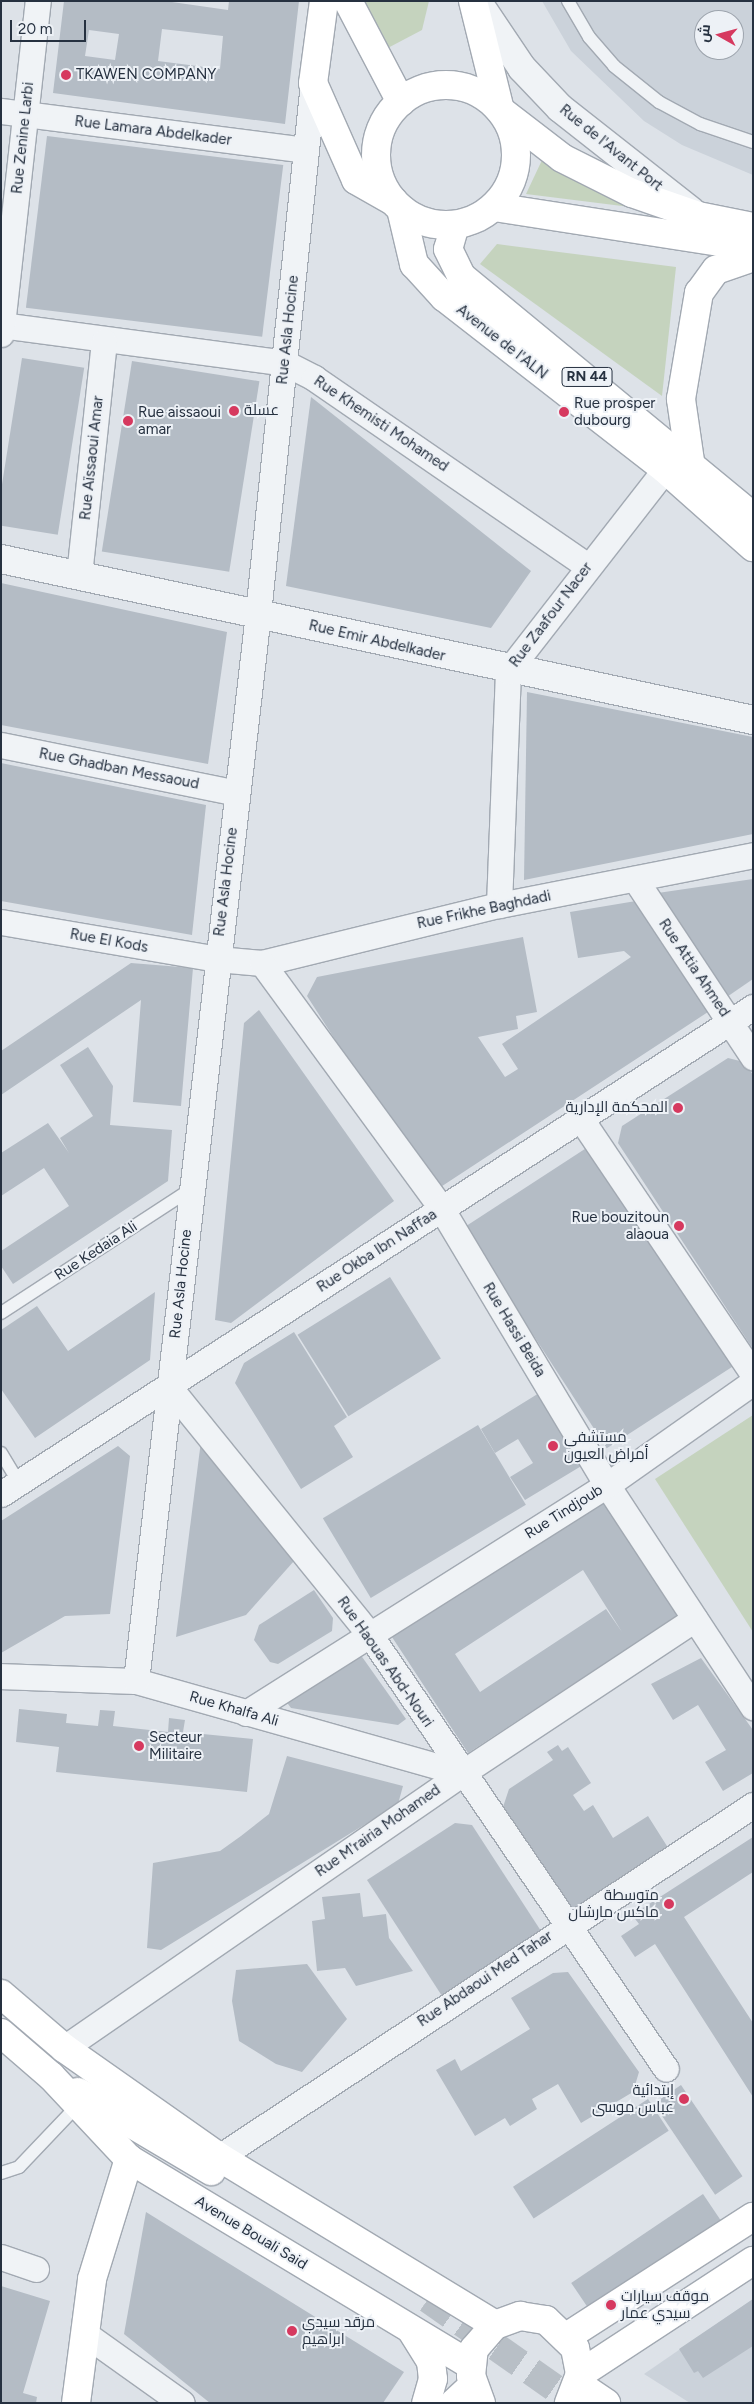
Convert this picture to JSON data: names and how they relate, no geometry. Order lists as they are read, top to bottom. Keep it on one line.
{"streets":{"main road":["Rue Asla Hocine","Avenue de l'ALN","RN 44","Avenue Bouali Said"],"street":["Rue Lamara Abdelkader","Rue Zenine Larbi","Rue de l'Avant Port","Rue Khemisti Mohamed","Rue Aïssaoui Amar","Rue Zaafour Nacer","Rue Emir Abdelkader","Rue Ghadban Messaoud","Rue Frikhe Baghdadi","Rue El Kods","Rue Attia Ahmed","Rue Okba Ibn Naffaa","Rue Hassi Beida","Rue Tindjoub","Rue Haouas Abd-Nouri","Rue Khalfa Ali","Rue M'rairia Mohamed","Rue Abdaoui Med Tahar"],"lane":["Rue Kedaia Ali"]},"crossings":[["Rue Lamara Abdelkader","Rue Zenine Larbi"],["Rue Lamara Abdelkader","Rue Asla Hocine"],["Rue Zenine Larbi","Rue Khemisti Mohamed"],["Rue Asla Hocine","Rue Khemisti Mohamed"],["Rue Asla Hocine","Rue Emir Abdelkader"],["Rue Asla Hocine","Rue Ghadban Messaoud"],["Rue Asla Hocine","Rue Frikhe Baghdadi"],["Rue Asla Hocine","Rue El Kods"],["Rue Asla Hocine","Rue Kedaia Ali"],["Rue Asla Hocine","Rue Okba Ibn Naffaa"],["Rue Asla Hocine","Rue Haouas Abd-Nouri"],["Rue Asla Hocine","Rue Khalfa Ali"],["Avenue de l'ALN","Rue Zaafour Nacer"],["Rue Khemisti Mohamed","Rue Aïssaoui Amar"],["Rue Khemisti Mohamed","Rue Zaafour Nacer"],["Rue Aïssaoui Amar","Rue Emir Abdelkader"],["Rue Zaafour Nacer","Rue Emir Abdelkader"],["Rue Zaafour Nacer","Rue Frikhe Baghdadi"],["Rue Frikhe Baghdadi","Rue El Kods"],["Rue Frikhe Baghdadi","Rue Attia Ahmed"],["Rue Frikhe Baghdadi","Rue Hassi Beida"],["Rue Attia Ahmed","Rue Okba Ibn Naffaa"],["Rue Okba Ibn Naffaa","Rue Hassi Beida"],["Rue Okba Ibn Naffaa","Rue Haouas Abd-Nouri"],["Rue Hassi Beida","Rue Tindjoub"],["Rue Hassi Beida","Rue M'rairia Mohamed"],["Rue Tindjoub","Rue Haouas Abd-Nouri"],["Rue Tindjoub","Rue Khalfa Ali"],["Rue Haouas Abd-Nouri","Rue Khalfa Ali"],["Rue Haouas Abd-Nouri","Rue M'rairia Mohamed"],["Rue Haouas Abd-Nouri","Rue Abdaoui Med Tahar"],["Rue Khalfa Ali","Rue M'rairia Mohamed"],["Rue M'rairia Mohamed","Avenue Bouali Said"],["Rue Abdaoui Med Tahar","Avenue Bouali Said"]],"places":["TKAWEN COMPANY","عسلة","Rue prosper dubourg","Rue aissaoui amar","المحكمة الإدارية","Rue bouzitoun alaoua","مستشفى أمراض العيون","Secteur Militaire","متوسطة ماكس مارشان","إبتدائية عباس موسى","موقف سيارات سيدي عمار","مرقد سيدي ابراهيم"],"scale_bar":"20 m","north":"left"}
